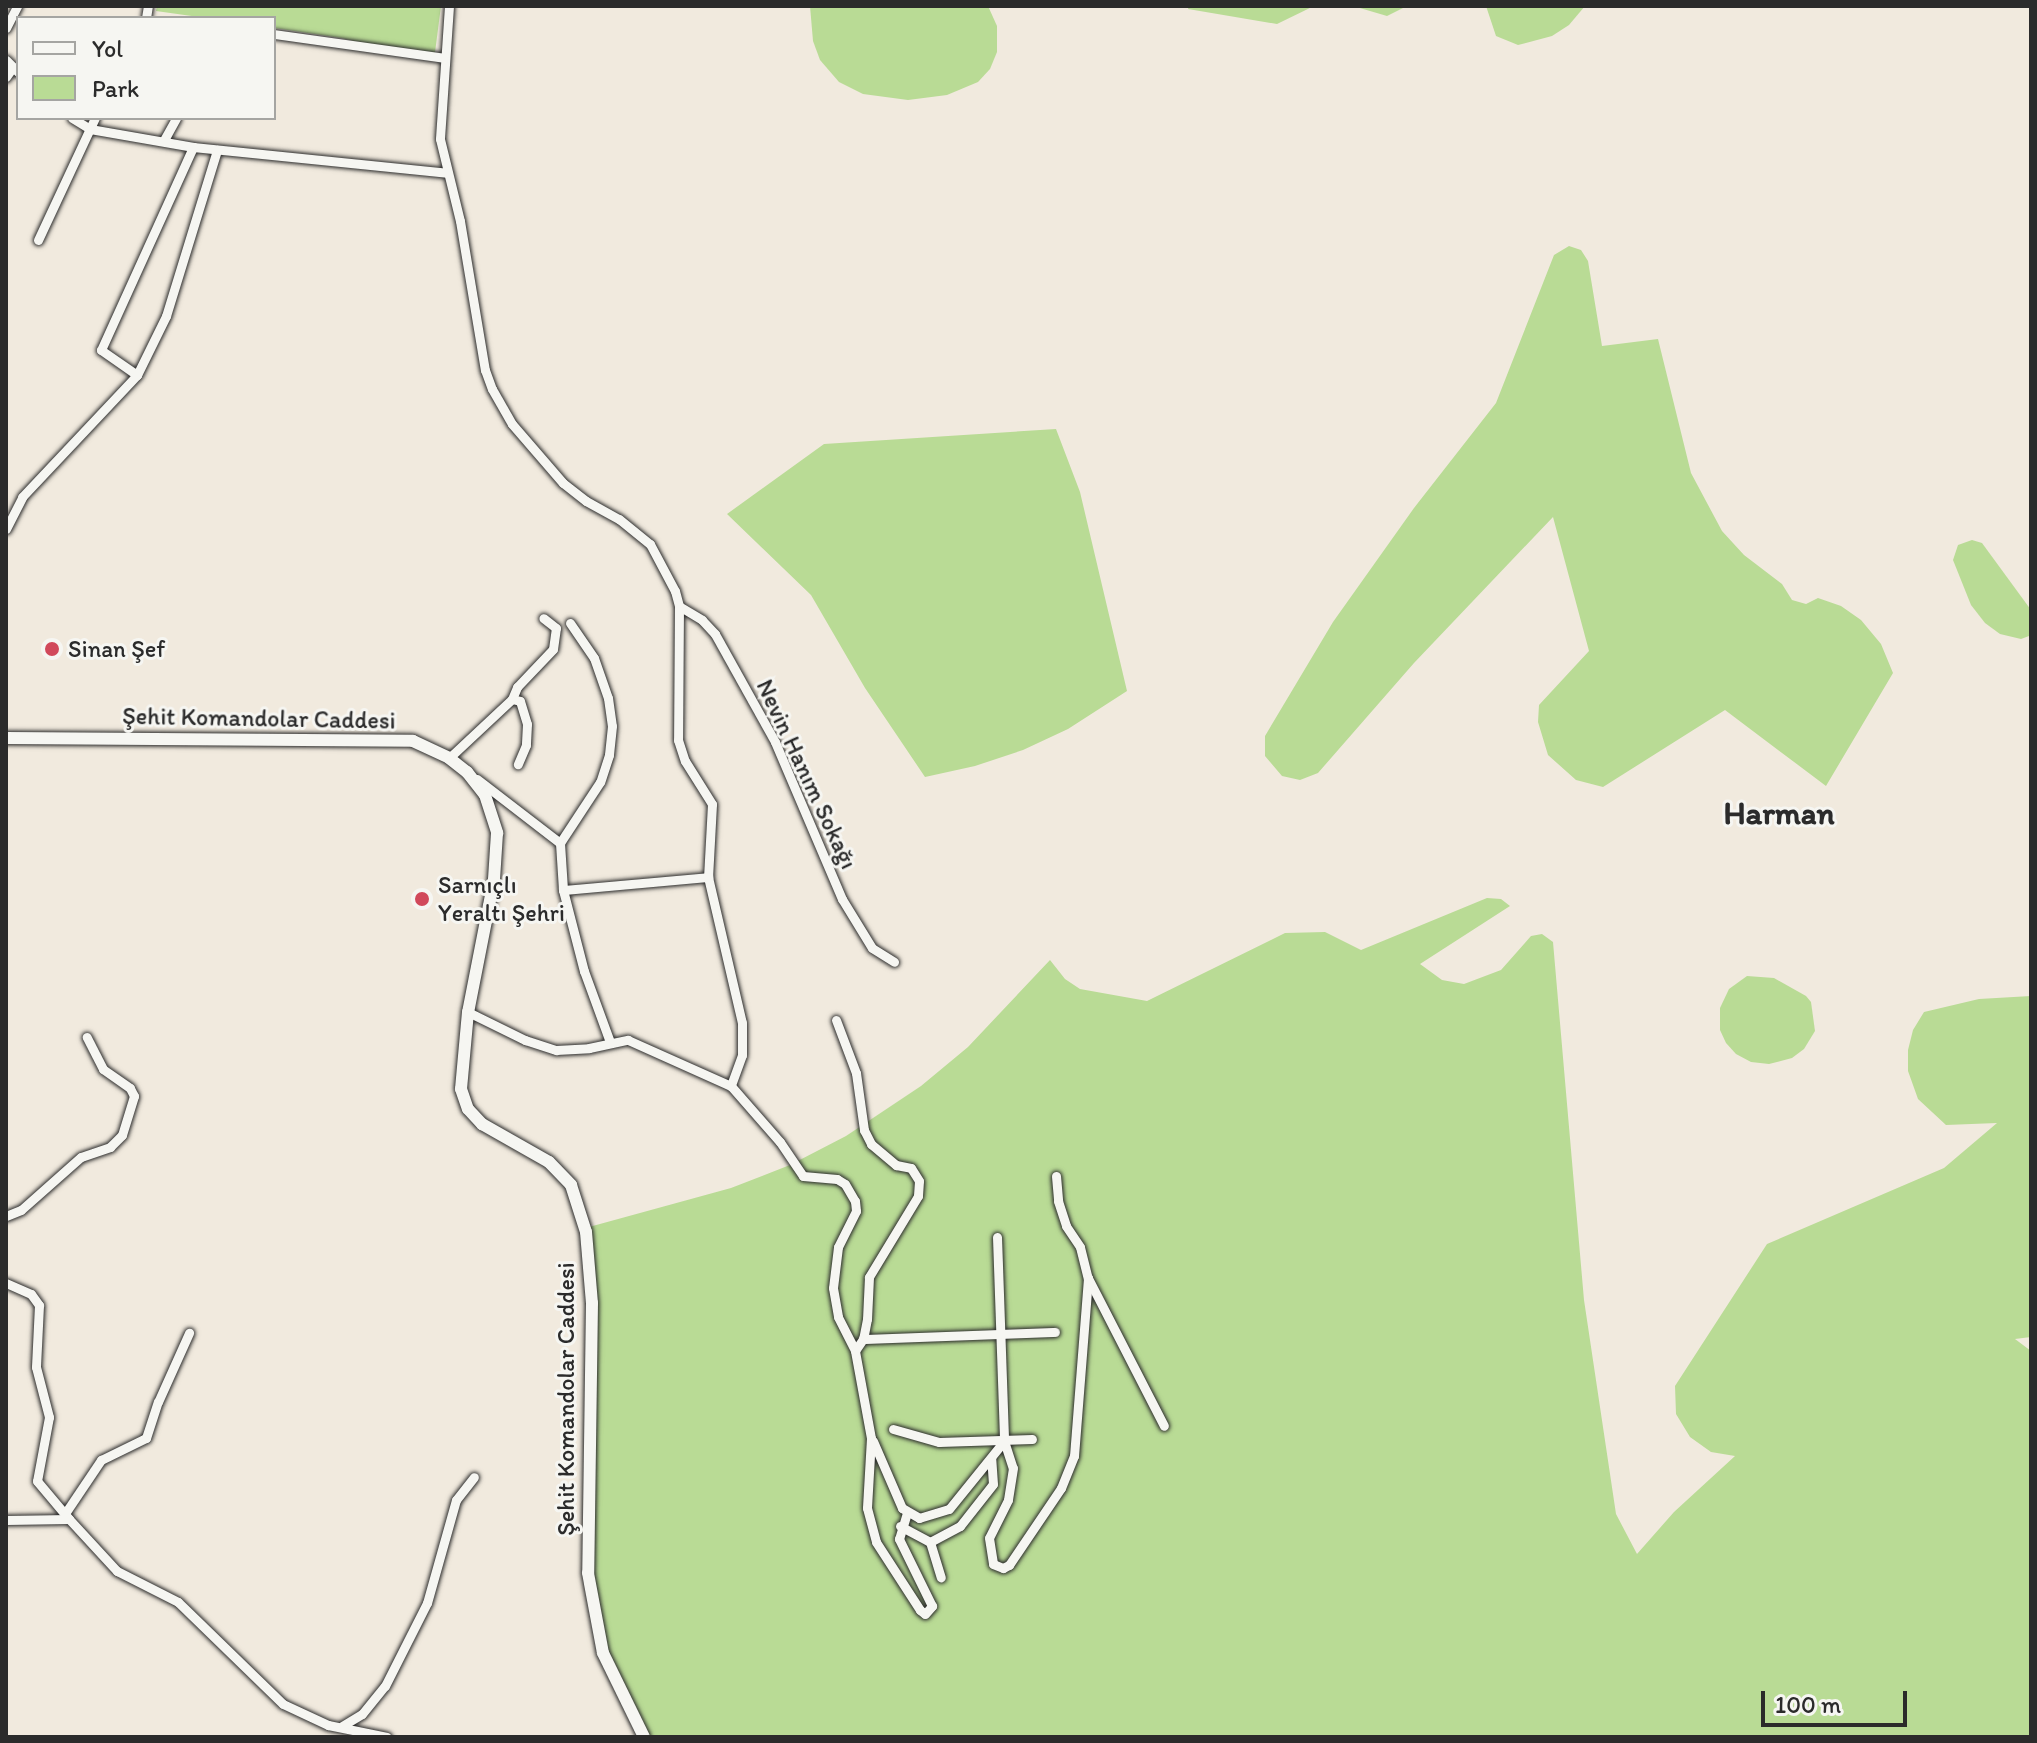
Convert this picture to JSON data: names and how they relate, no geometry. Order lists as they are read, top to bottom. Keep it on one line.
{"streets":{"main road":["Şehit Komandolar Caddesi"],"street":["Nevin Hanım Sokağı"]},"districts":["Harman"],"places":["Sinan Şef","Sarnıçlı Yeraltı Şehri"],"legend":["Yol","Park"],"scale_bar":"100 m"}
